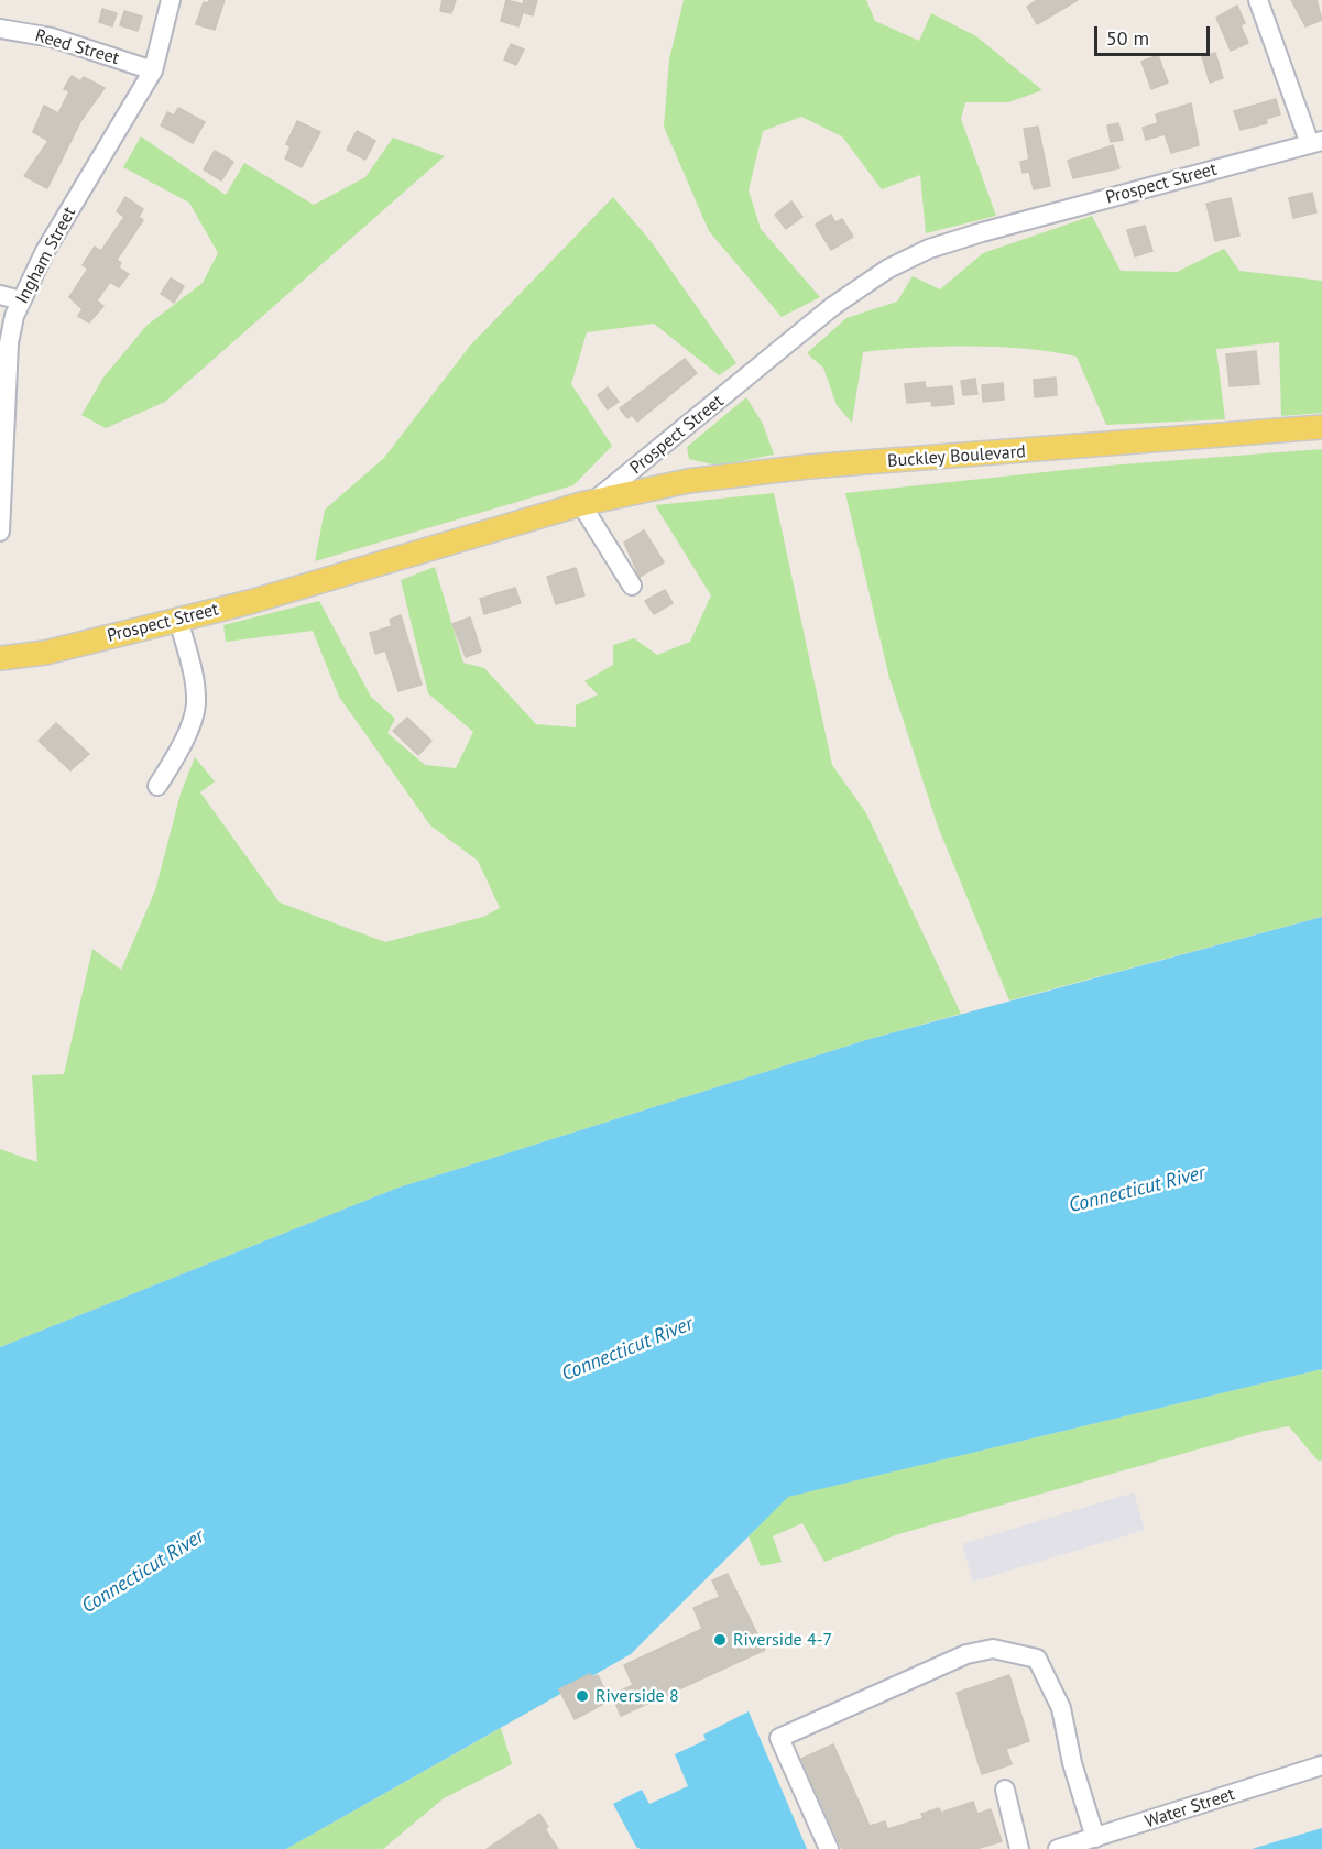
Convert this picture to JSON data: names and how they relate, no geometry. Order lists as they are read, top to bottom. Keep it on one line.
{"streets":{"main road":["Prospect Street","Buckley Boulevard"],"street":["Reed Street","Ingham Street","Water Street"]},"crossings":[["Reed Street","Ingham Street"],["Prospect Street","Buckley Boulevard"]],"water":["Connecticut River"],"places":["Riverside 4-7","Riverside 8"],"scale_bar":"50 m"}
